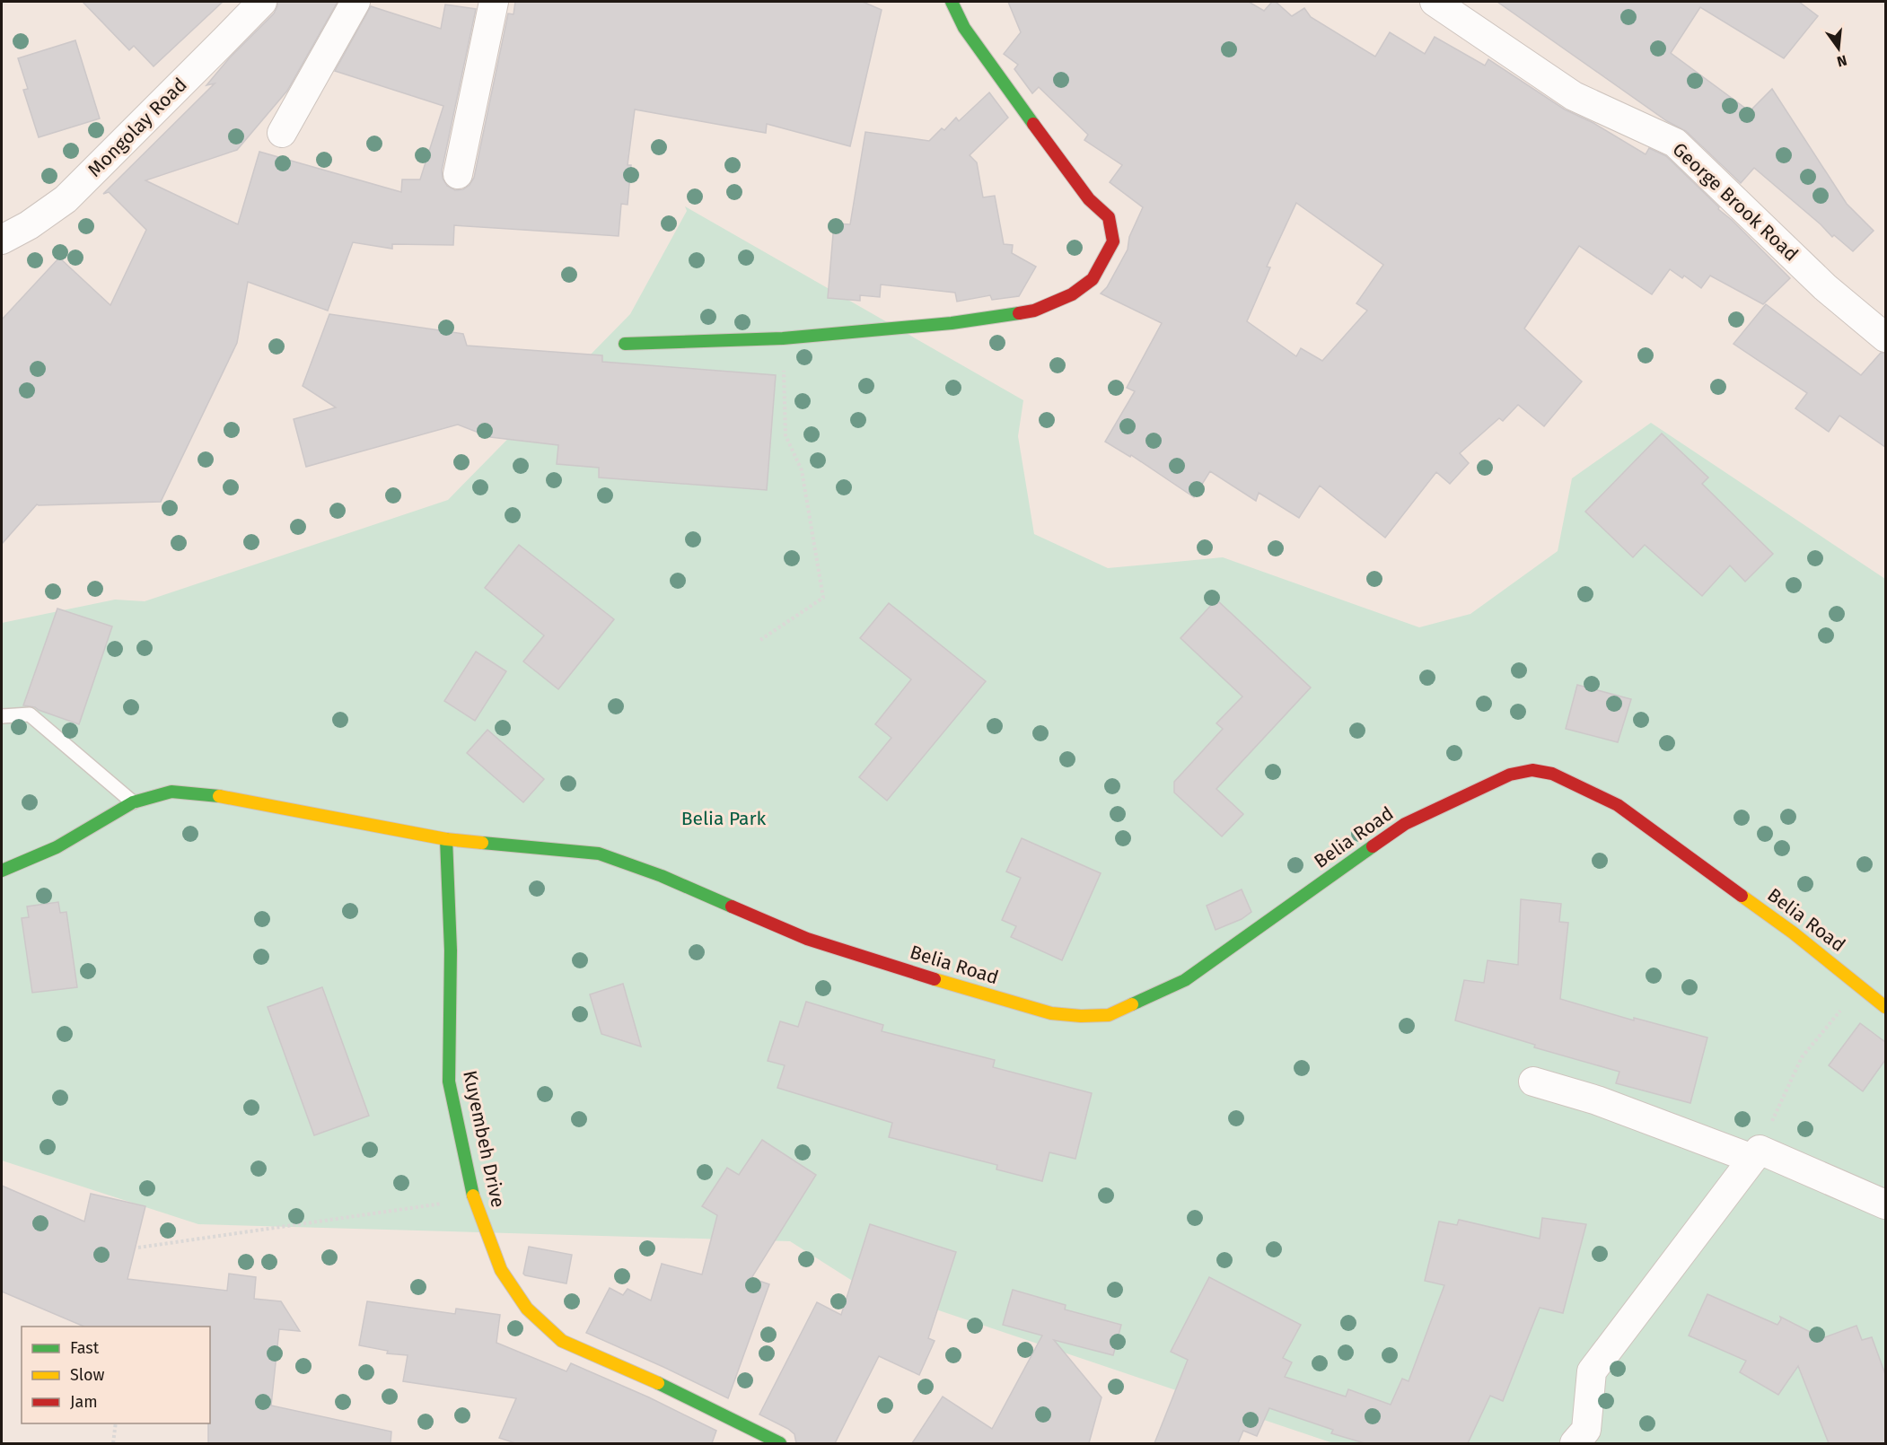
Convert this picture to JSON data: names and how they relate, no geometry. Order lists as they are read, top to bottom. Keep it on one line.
{"streets":{"street":["Mongolay Road","George Brook Road","Belia Road","Kuyembeh Drive"]},"crossings":[["Belia Road","Kuyembeh Drive"]],"parks":["Belia Park"],"legend":["Fast","Slow","Jam"],"north":"bottom"}
